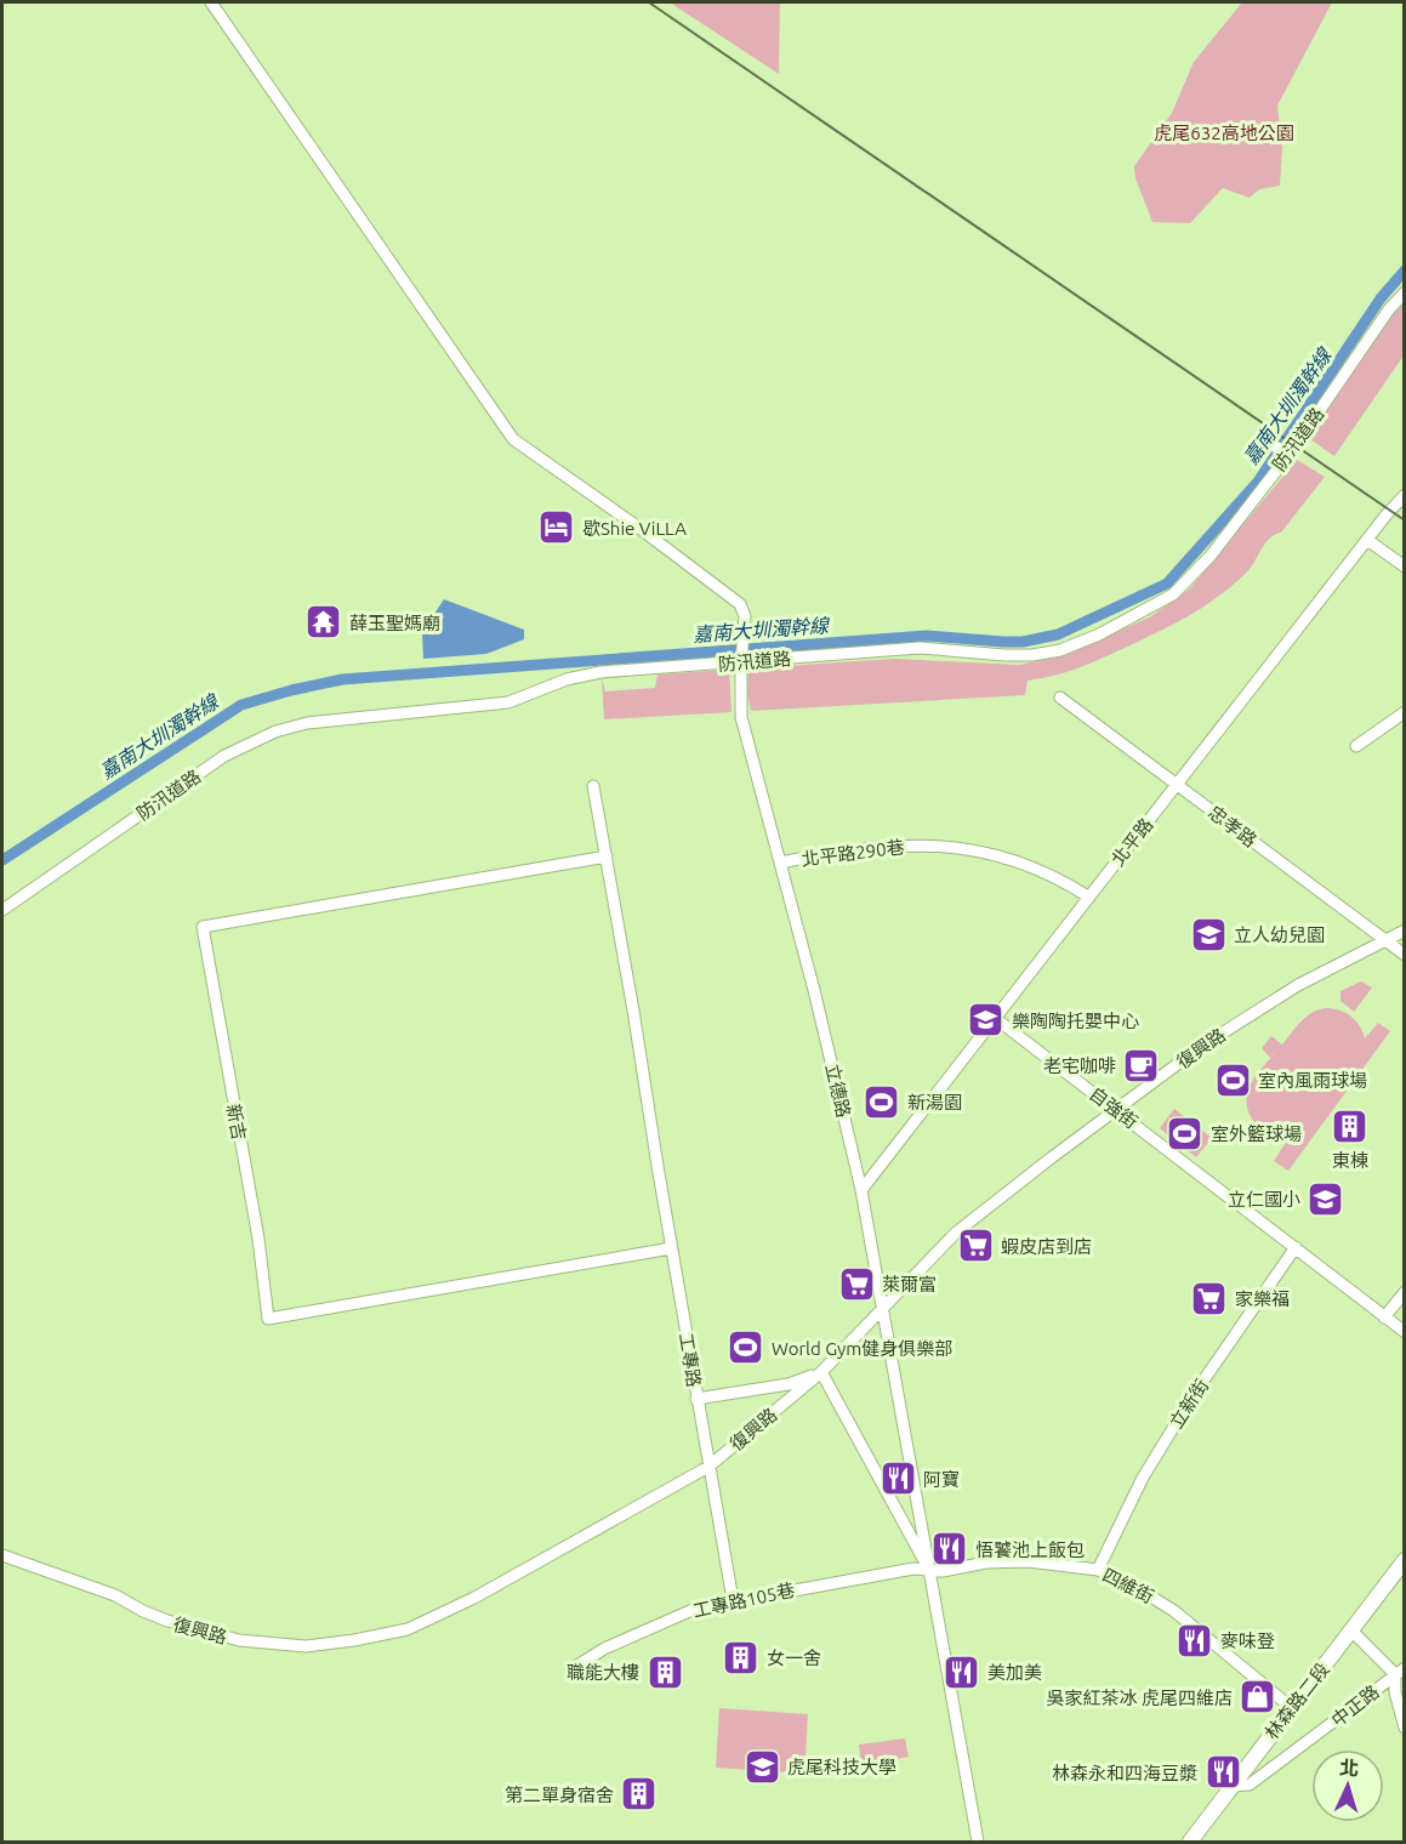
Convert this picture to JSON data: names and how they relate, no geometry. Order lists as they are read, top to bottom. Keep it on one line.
{"streets":{"main road":["林森路二段"],"street":["防汛道路","忠孝路","北平路","北平路290巷","復興路","立德路","自強街","新吉","工專路","立新街","四維街","工專路105巷","中正路"]},"crossings":[["防汛道路","立德路"],["忠孝路","北平路"],["忠孝路","復興路"],["北平路","北平路290巷"],["北平路","立德路"],["北平路","自強街"],["北平路290巷","立德路"],["復興路","立德路"],["復興路","自強街"],["復興路","工專路"],["立德路","四維街"],["立德路","工專路105巷"],["自強街","立新街"],["新吉","工專路"],["立新街","四維街"],["四維街","工專路105巷"],["四維街","林森路二段"],["林森路二段","中正路"]],"water":["嘉南大圳濁幹線"],"parks":["虎尾632高地公園"],"places":{"hotel":["歇Shie ViLLA"],"temple":["薛玉聖媽廟"],"school or university":["立人幼兒園","樂陶陶托嬰中心","立仁國小","虎尾科技大學"],"cafe":["老宅咖啡"],"sports":["室內風雨球場","新湯園","室外籃球場","World Gym健身俱樂部"],"building":["東棟","女一舍","職能大樓","第二單身宿舍"],"supermarket":["蝦皮店到店","萊爾富","家樂福"],"restaurant":["阿寶","悟饕池上飯包","麥味登","美加美","林森永和四海豆漿"],"shop":["吳家紅茶冰 虎尾四維店"]},"north":"top"}
